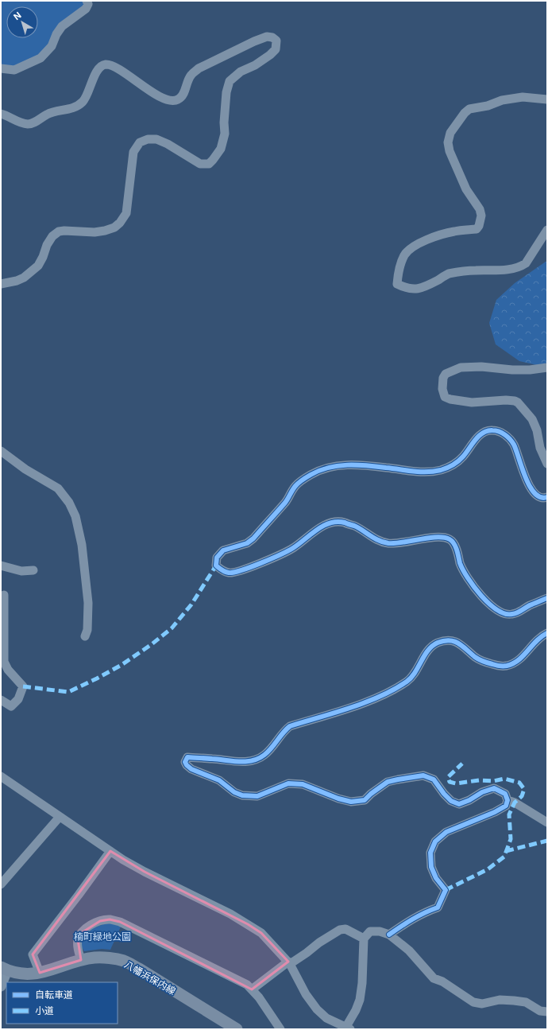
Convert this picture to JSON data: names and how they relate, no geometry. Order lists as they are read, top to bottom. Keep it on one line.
{"streets":{"main road":["八幡浜保内線"]},"parks":["楠町緑地公園"],"legend":["自転車道","小道"],"north":"top left"}
